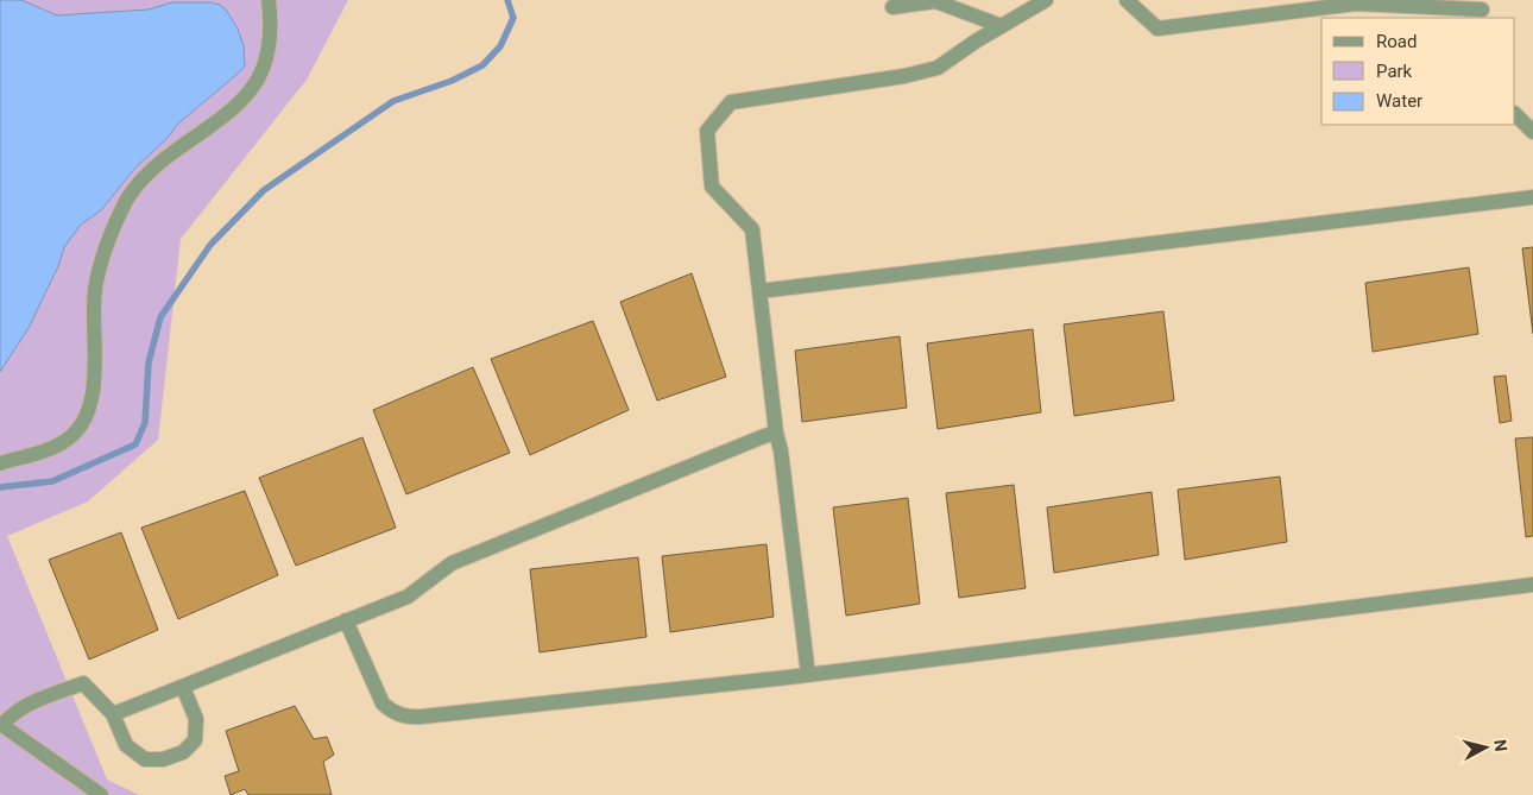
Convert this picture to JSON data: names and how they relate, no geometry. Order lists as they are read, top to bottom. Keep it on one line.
{"legend":["Road","Park","Water"],"north":"right"}
